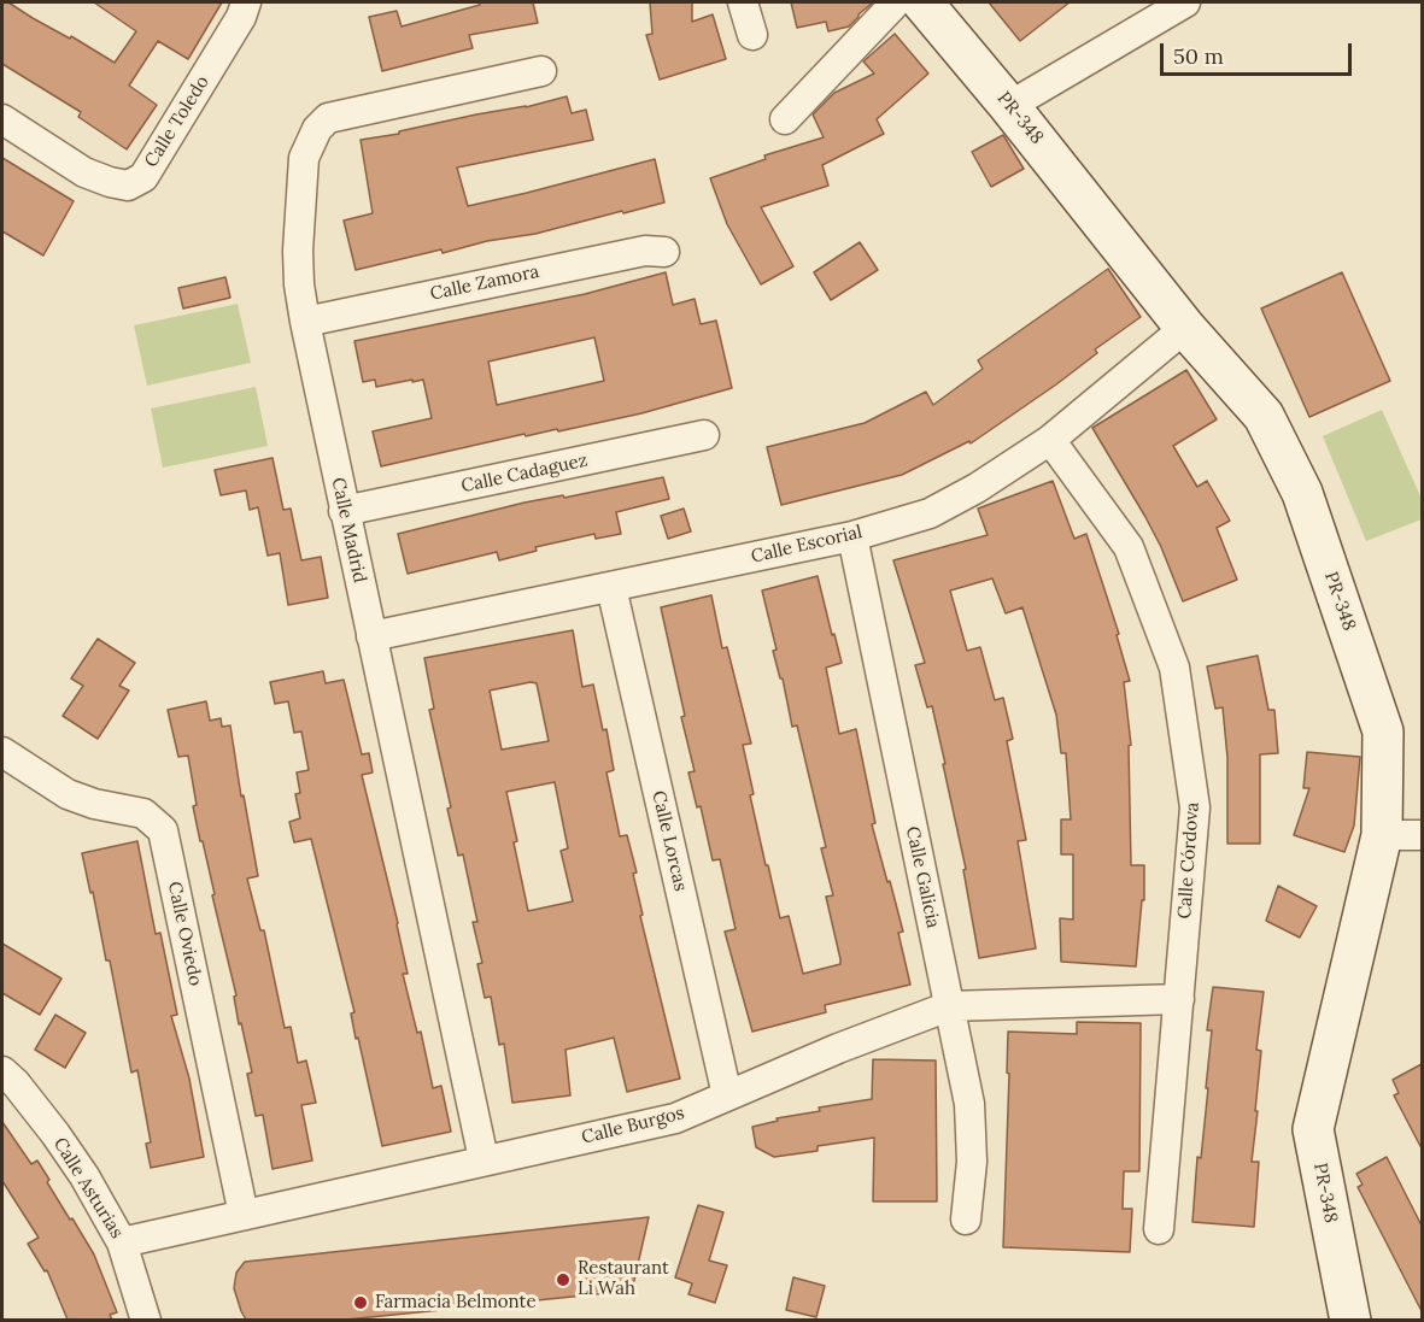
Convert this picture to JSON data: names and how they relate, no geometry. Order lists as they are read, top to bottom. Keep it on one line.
{"streets":{"street":["PR-348","Calle Toledo","Calle Zamora","Calle Cadaguez","Calle Madrid","Calle Escorial","Calle Lorcas","Calle Córdova","Calle Galicia","Calle Oviedo","Calle Burgos","Calle Asturias"]},"crossings":[["PR-348","Calle Escorial"],["Calle Zamora","Calle Madrid"],["Calle Cadaguez","Calle Madrid"],["Calle Madrid","Calle Escorial"],["Calle Madrid","Calle Burgos"],["Calle Escorial","Calle Lorcas"],["Calle Escorial","Calle Córdova"],["Calle Escorial","Calle Galicia"],["Calle Lorcas","Calle Burgos"],["Calle Córdova","Calle Burgos"],["Calle Galicia","Calle Burgos"],["Calle Oviedo","Calle Burgos"],["Calle Burgos","Calle Asturias"]],"places":["Restaurant Li Wah","Farmacia Belmonte"],"scale_bar":"50 m"}
